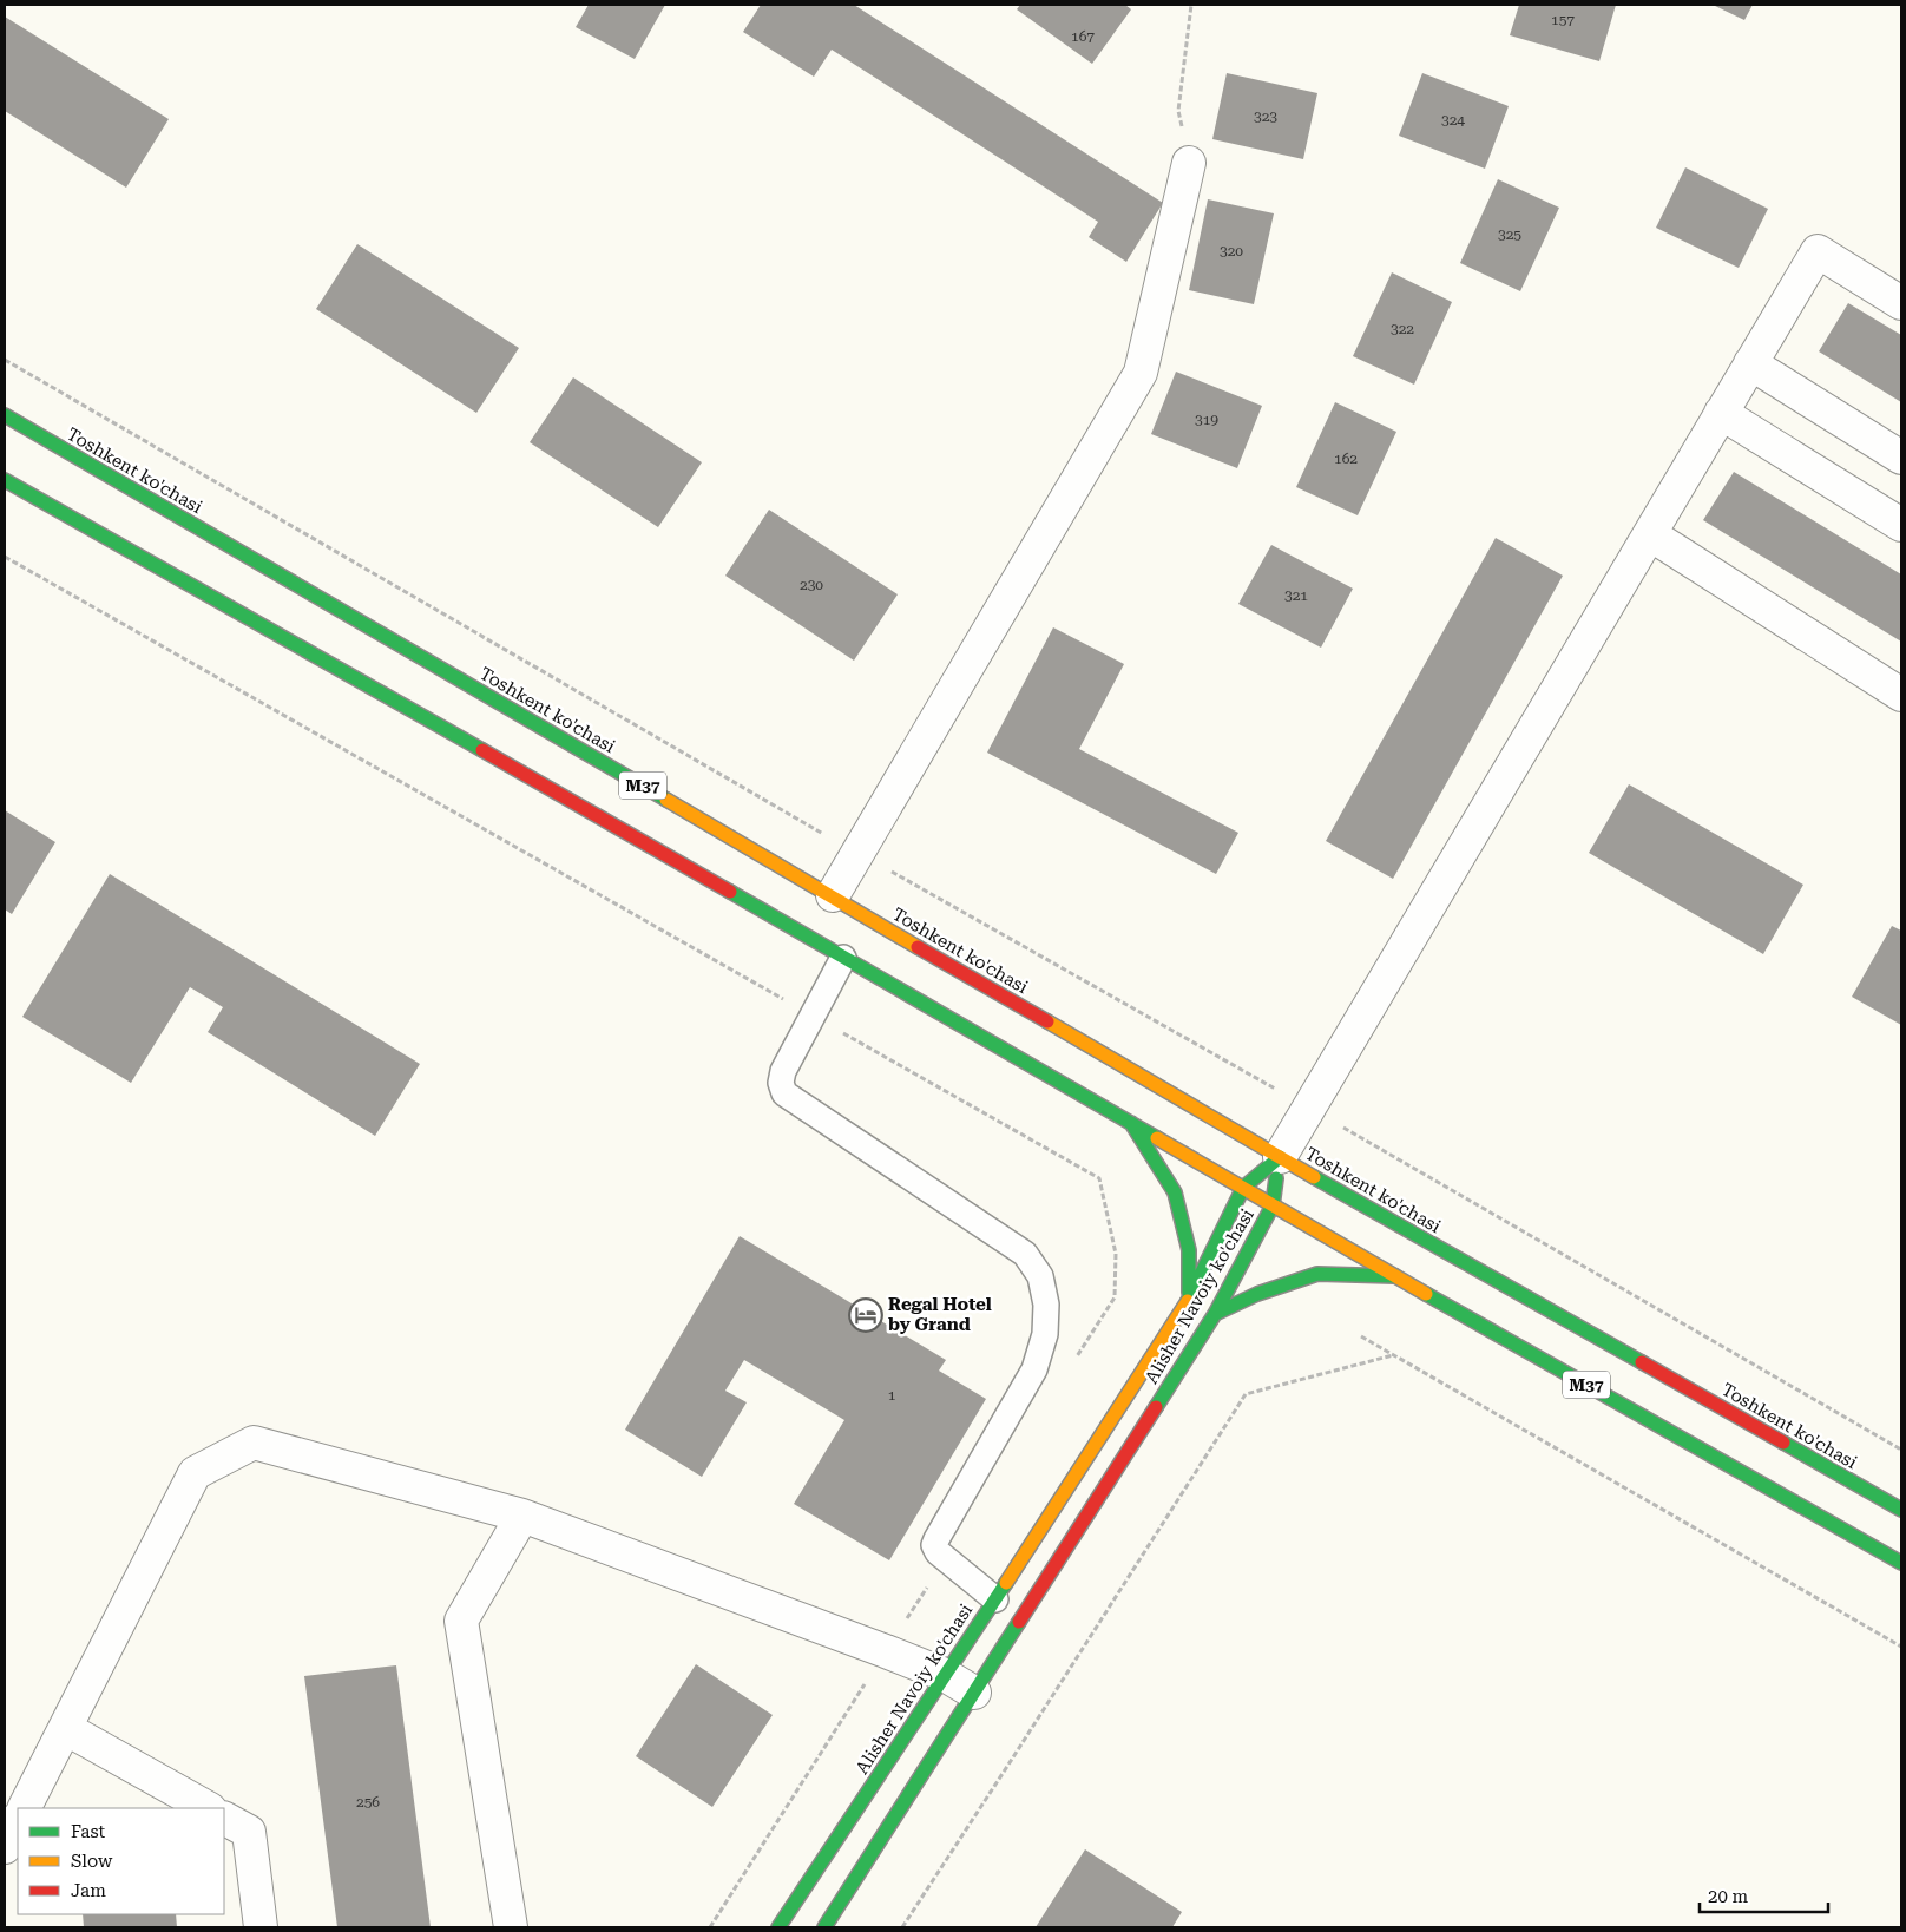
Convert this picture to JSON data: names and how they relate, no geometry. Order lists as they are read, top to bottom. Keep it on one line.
{"streets":{"main road":["Toshkent ko'chasi","M37","Alisher Navoiy ko'chasi"]},"crossings":[["Toshkent ko'chasi","Alisher Navoiy ko'chasi"],["M37","Alisher Navoiy ko'chasi"]],"places":{"hotel":["Regal Hotel by Grand"]},"house_numbers":["157","167","323","324","325","320","322","319","162","230","321","1","256"],"legend":["Fast","Slow","Jam"],"scale_bar":"20 m"}
